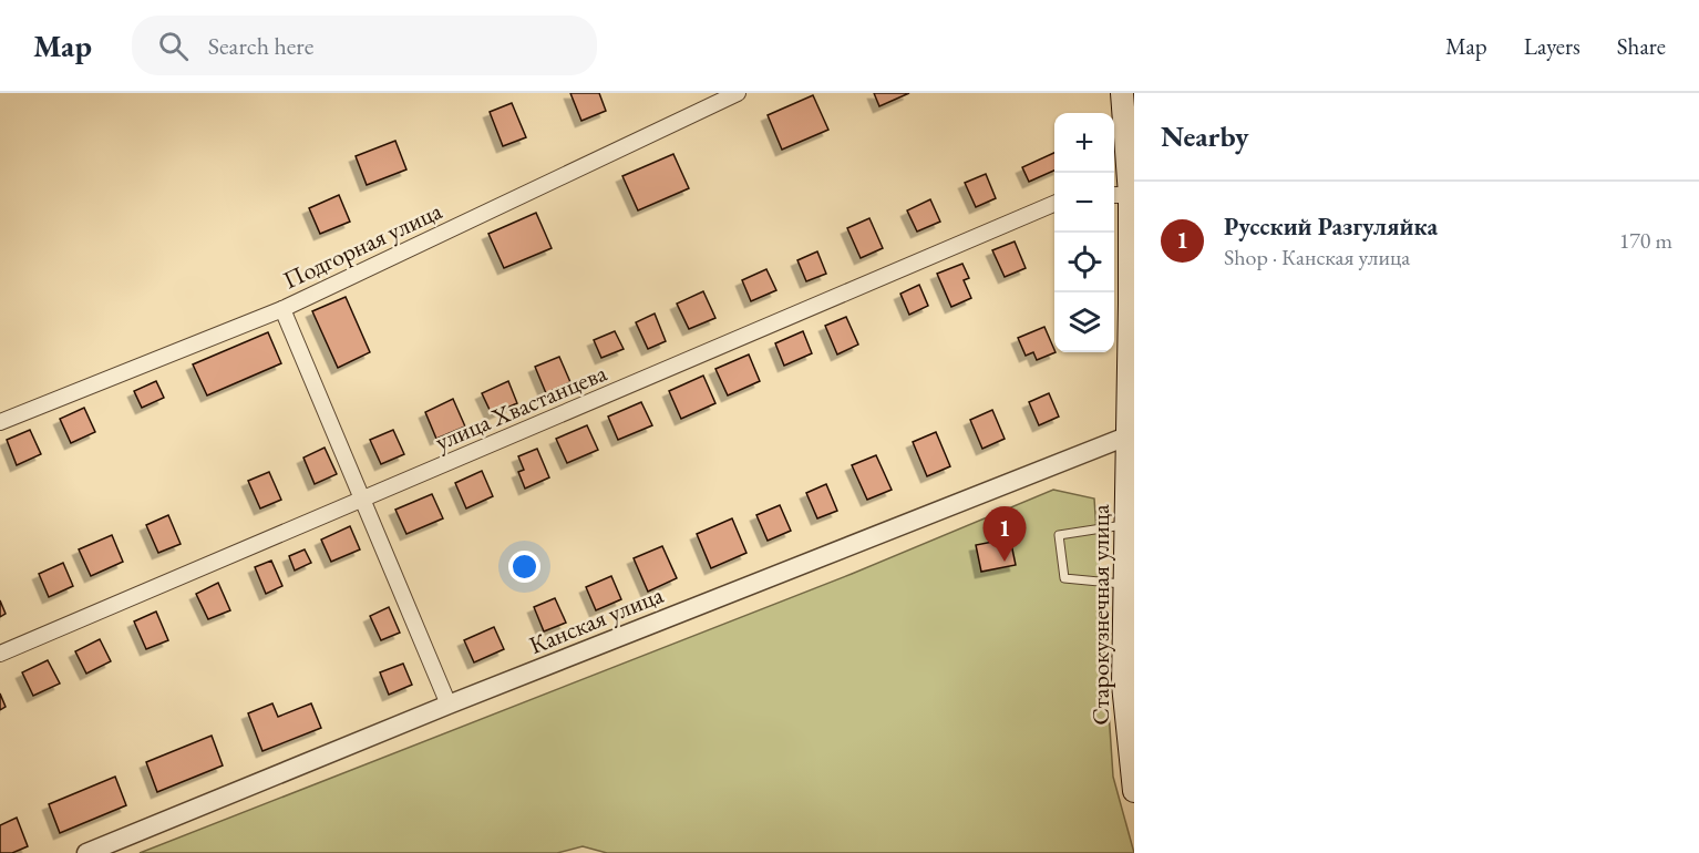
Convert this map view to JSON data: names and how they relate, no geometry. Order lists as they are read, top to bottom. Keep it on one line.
{"streets":{"main road":["Старокузнечная улица"],"street":["Подгорная улица","улица Хвастанцева","Канская улица"]},"crossings":[["Старокузнечная улица","Канская улица"]],"page":{"header":"Map","search":"Search here","nav":["Map","Layers","Share"],"heading":"Nearby","map_buttons":["+","−"],"list":[{"mark":"1","name":"Русский Разгуляйка","note":"Shop · Канская улица","value":"170 m"}],"pins":"1"}}
